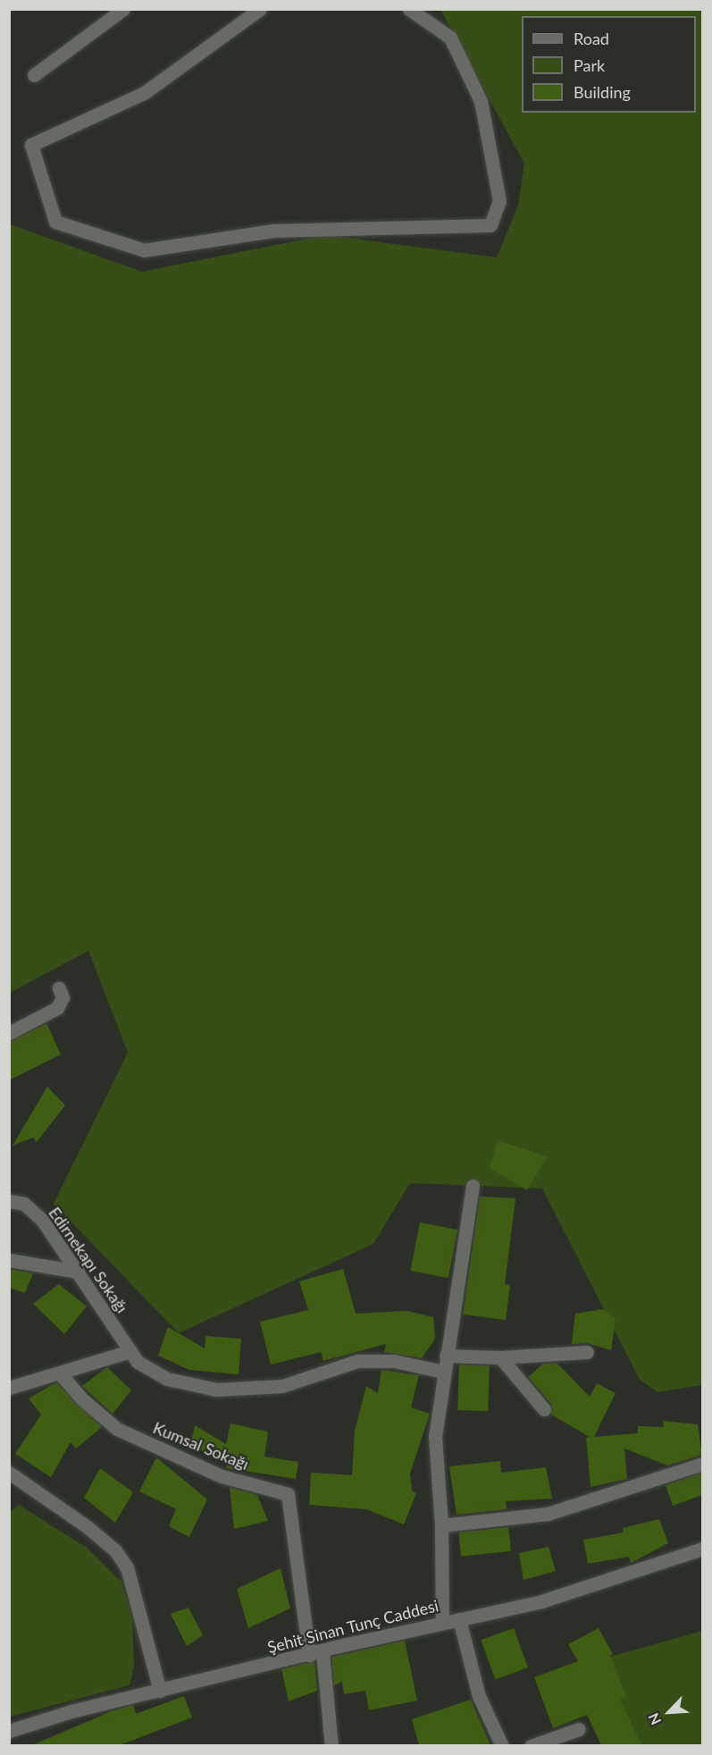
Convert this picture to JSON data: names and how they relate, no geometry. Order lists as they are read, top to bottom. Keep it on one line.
{"streets":{"street":["Edirnekapı Sokağı","Kumsal Sokağı","Şehit Sinan Tunç Caddesi"]},"crossings":[["Kumsal Sokağı","Şehit Sinan Tunç Caddesi"]],"legend":["Road","Park","Building"],"north":"bottom left"}
